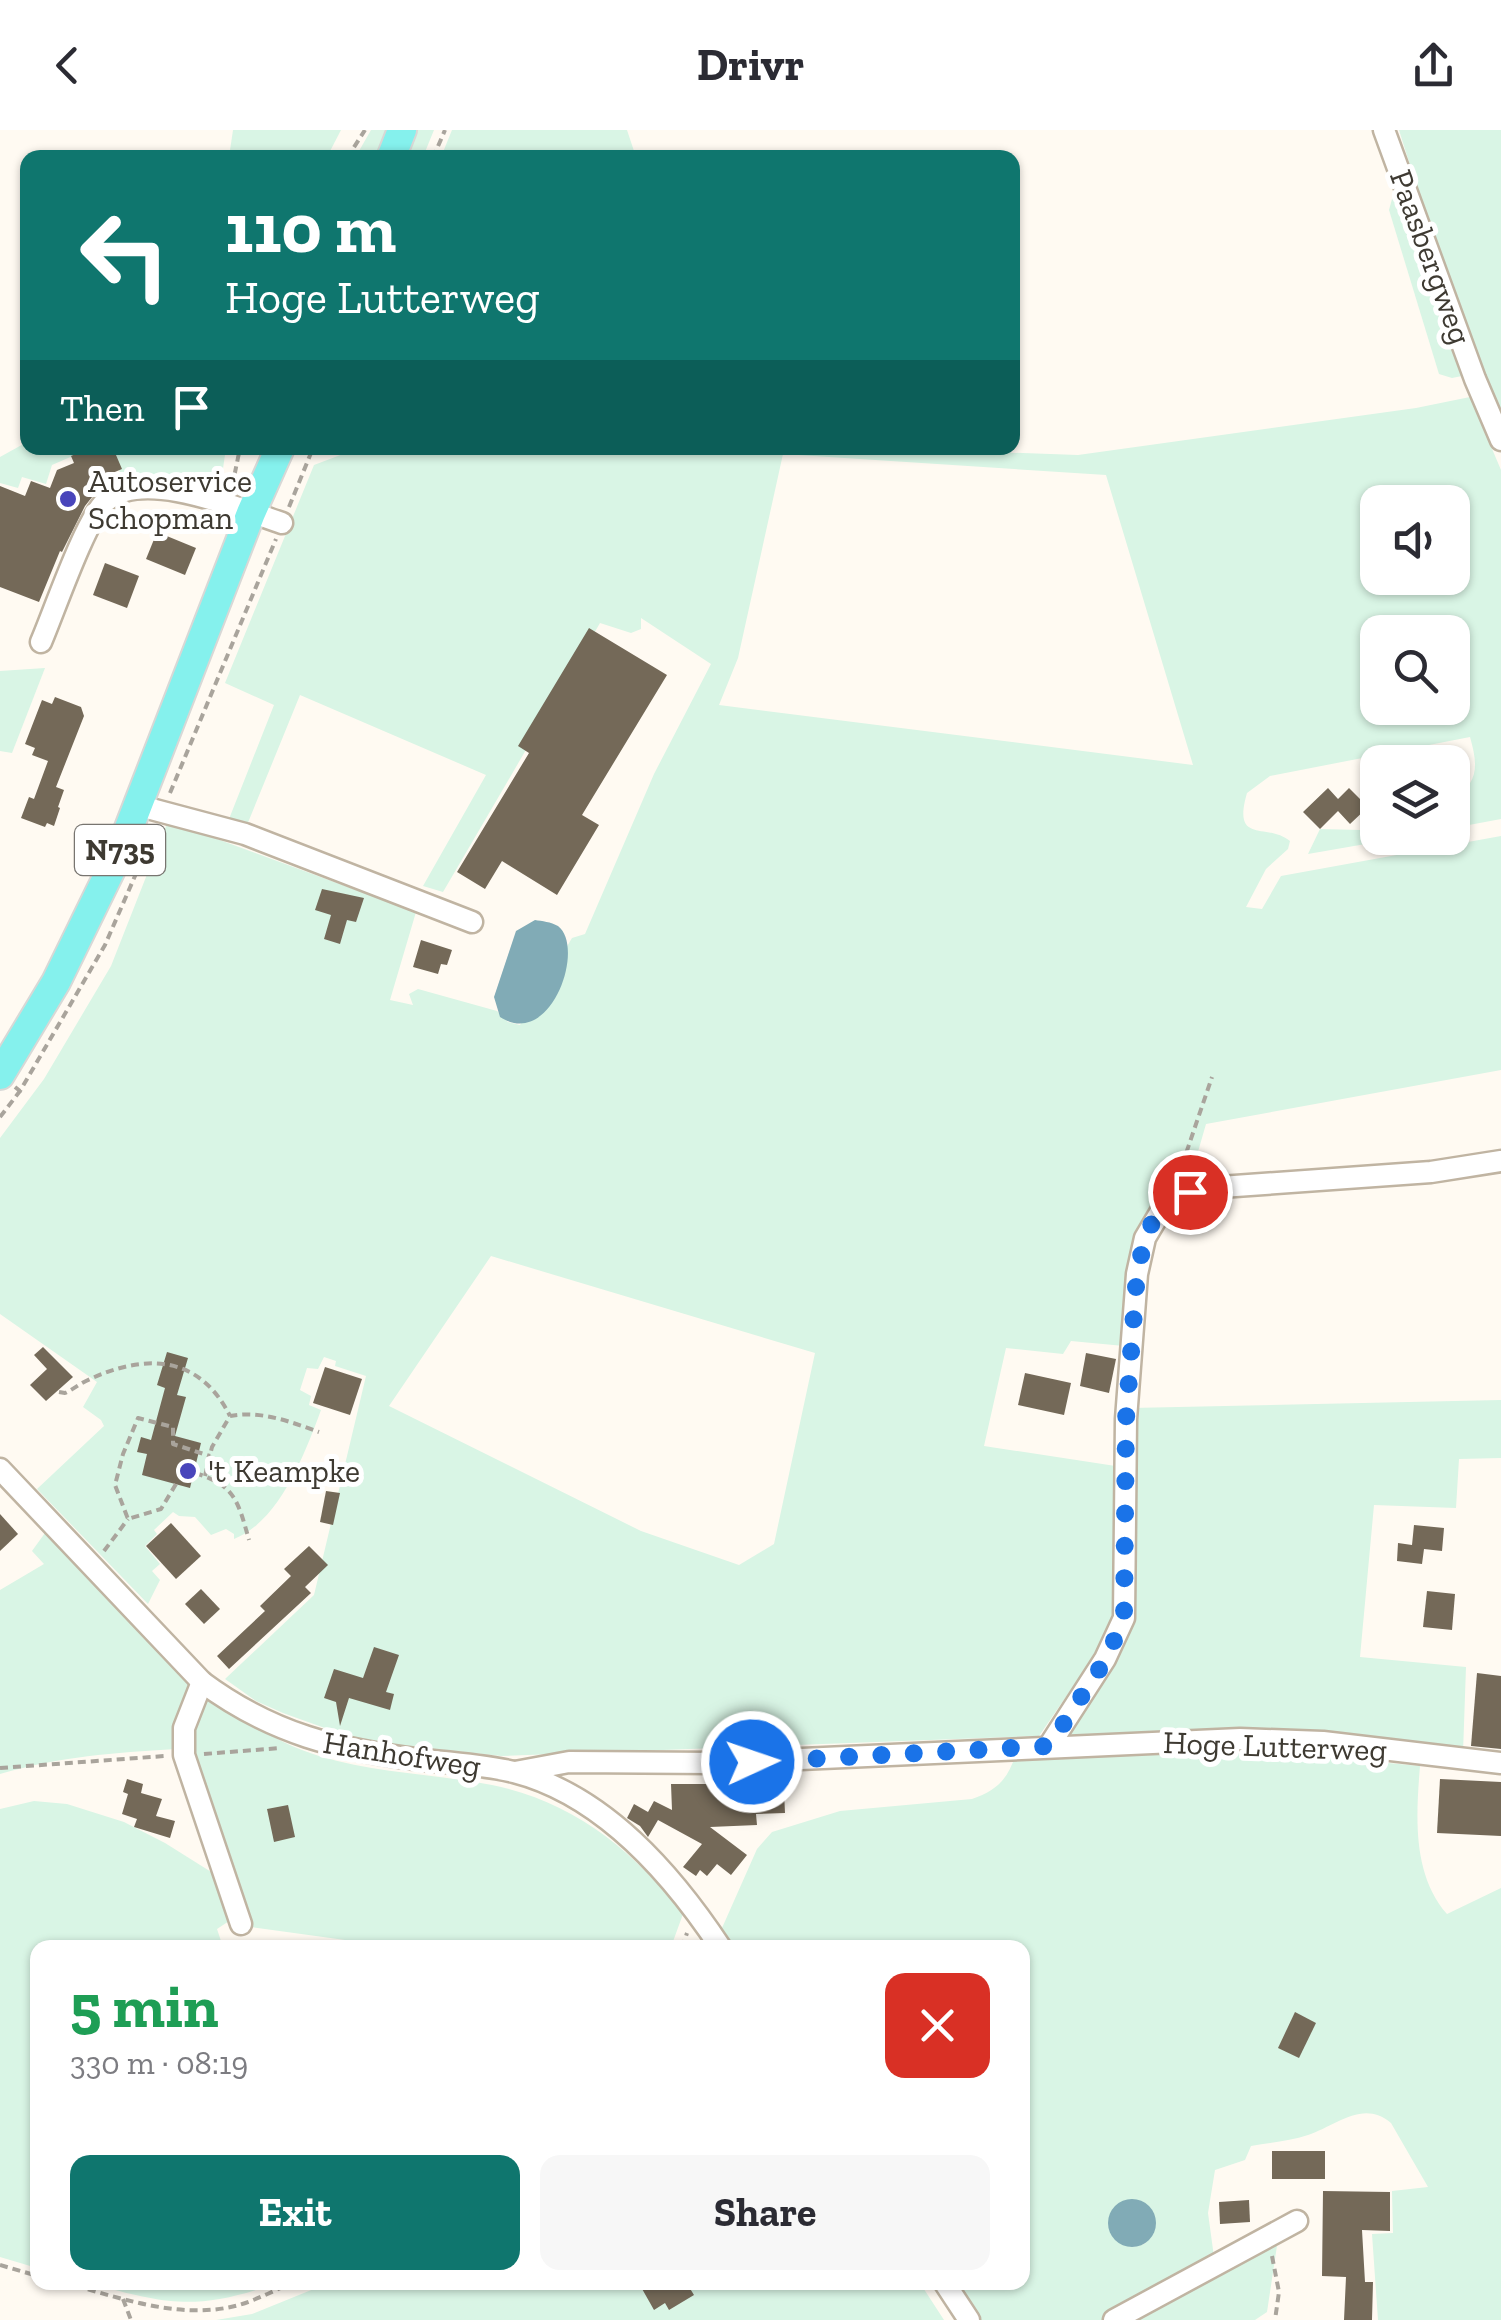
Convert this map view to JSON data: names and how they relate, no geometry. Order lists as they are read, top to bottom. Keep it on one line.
{"streets":{"main road":["N735"],"street":["Paasbergweg","Hoge Lutterweg","Hanhofweg"]},"crossings":[["Hoge Lutterweg","Hanhofweg"]],"places":["Autoservice Schopman","'t Keampke"],"page":{"header":"Drivr","turn":["110 m","Hoge Lutterweg"],"then":"Then","heading":["5 min","330 m · 08:19"],"buttons":["Exit","Share"]}}
